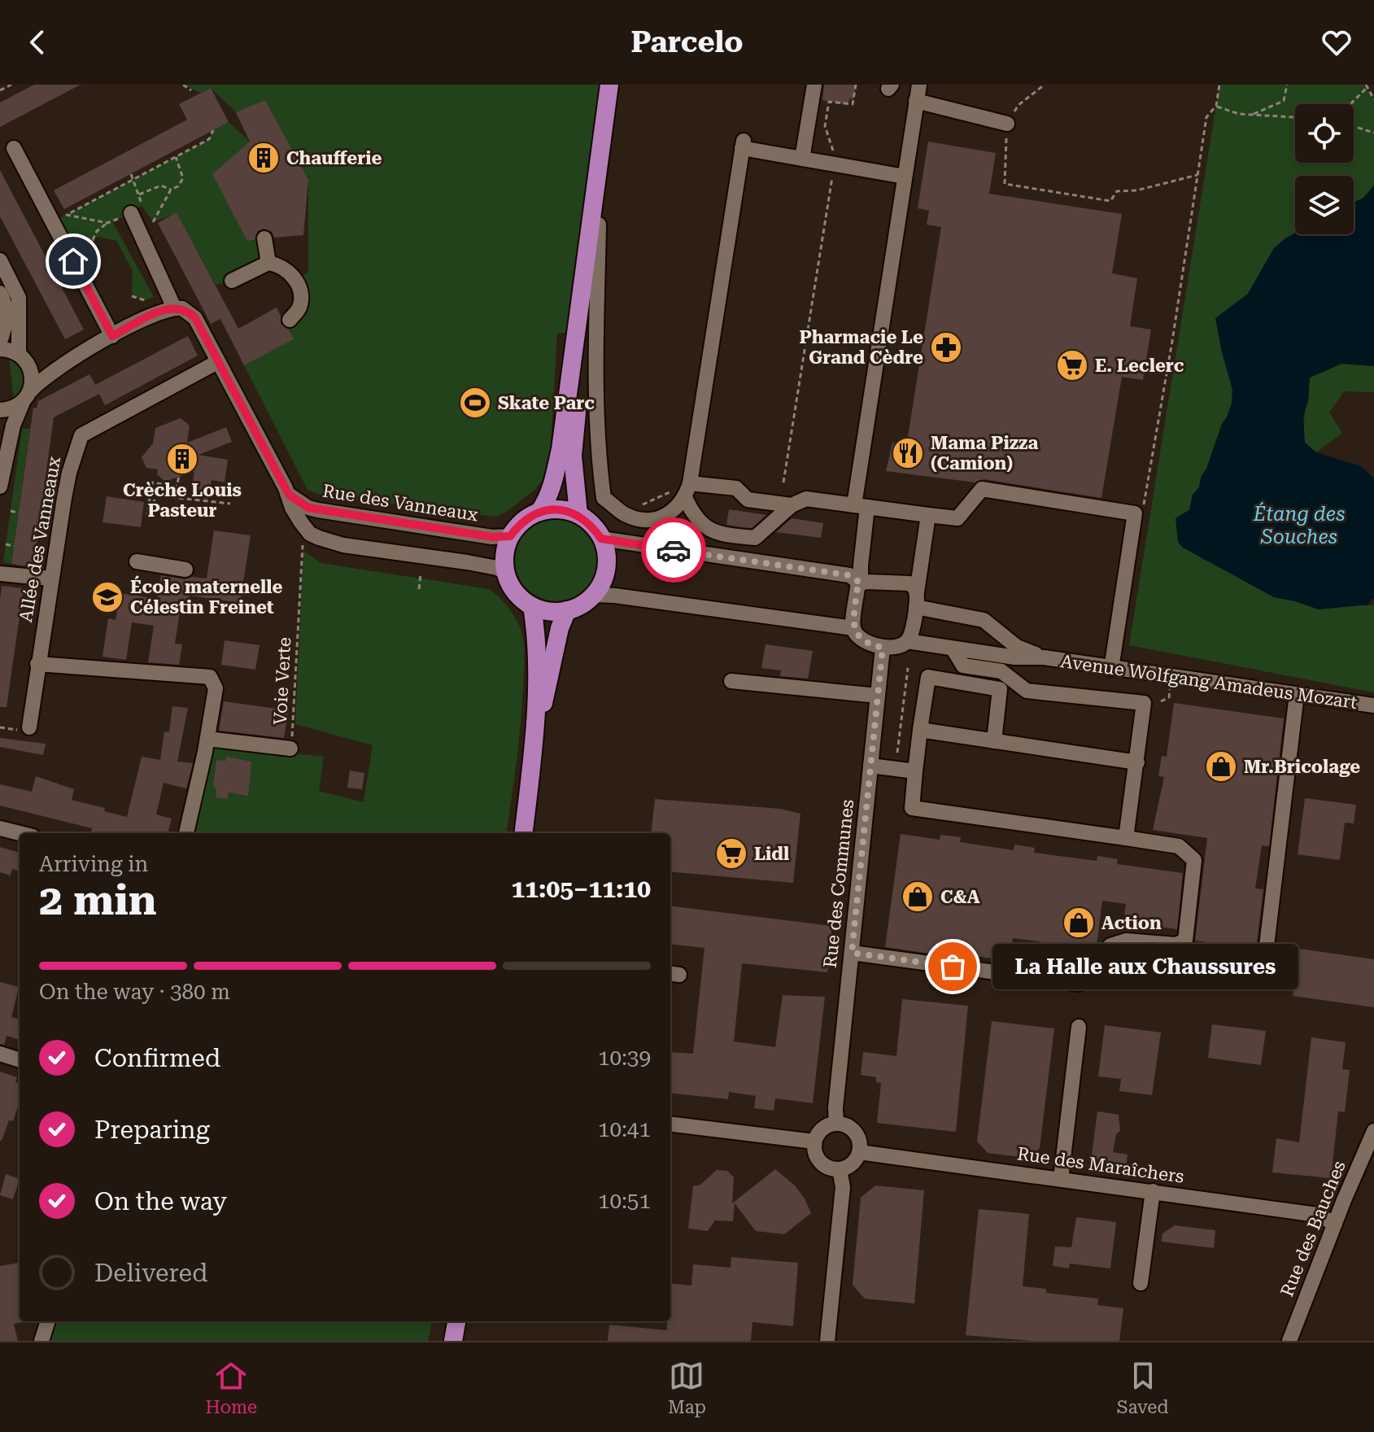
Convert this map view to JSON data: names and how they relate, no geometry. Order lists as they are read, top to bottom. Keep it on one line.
{"streets":{"street":["Rue des Vanneaux","Allée des Vanneaux","Avenue Wolfgang Amadeus Mozart","Rue des Communes","Rue des Maraîchers","Rue des Bauches"],"path":["Voie Verte"]},"crossings":[["Avenue Wolfgang Amadeus Mozart","Rue des Communes"],["Rue des Communes","Rue des Maraîchers"],["Rue des Maraîchers","Rue des Bauches"]],"water":["Étang des Souches"],"places":{"building":["Chaufferie","Crèche Louis Pasteur"],"pharmacy":["Pharmacie Le Grand Cèdre"],"supermarket":["E. Leclerc","Lidl"],"sports":["Skate Parc"],"restaurant":["Mama Pizza (Camion)"],"school or university":["École maternelle Célestin Freinet"],"shop":["Mr.Bricolage","C&A","Action"],"other":["La Halle aux Chaussures"]},"page":{"header":"Parcelo","heading":["2 min","Arriving in","11:05–11:10"],"bubble":"La Halle aux Chaussures","bar":"On the way · 380 m","list":[["Confirmed","10:39"],["Preparing","10:41"],["On the way","10:51"],"Delivered"],"tabs":["Home","Map","Saved"]}}
